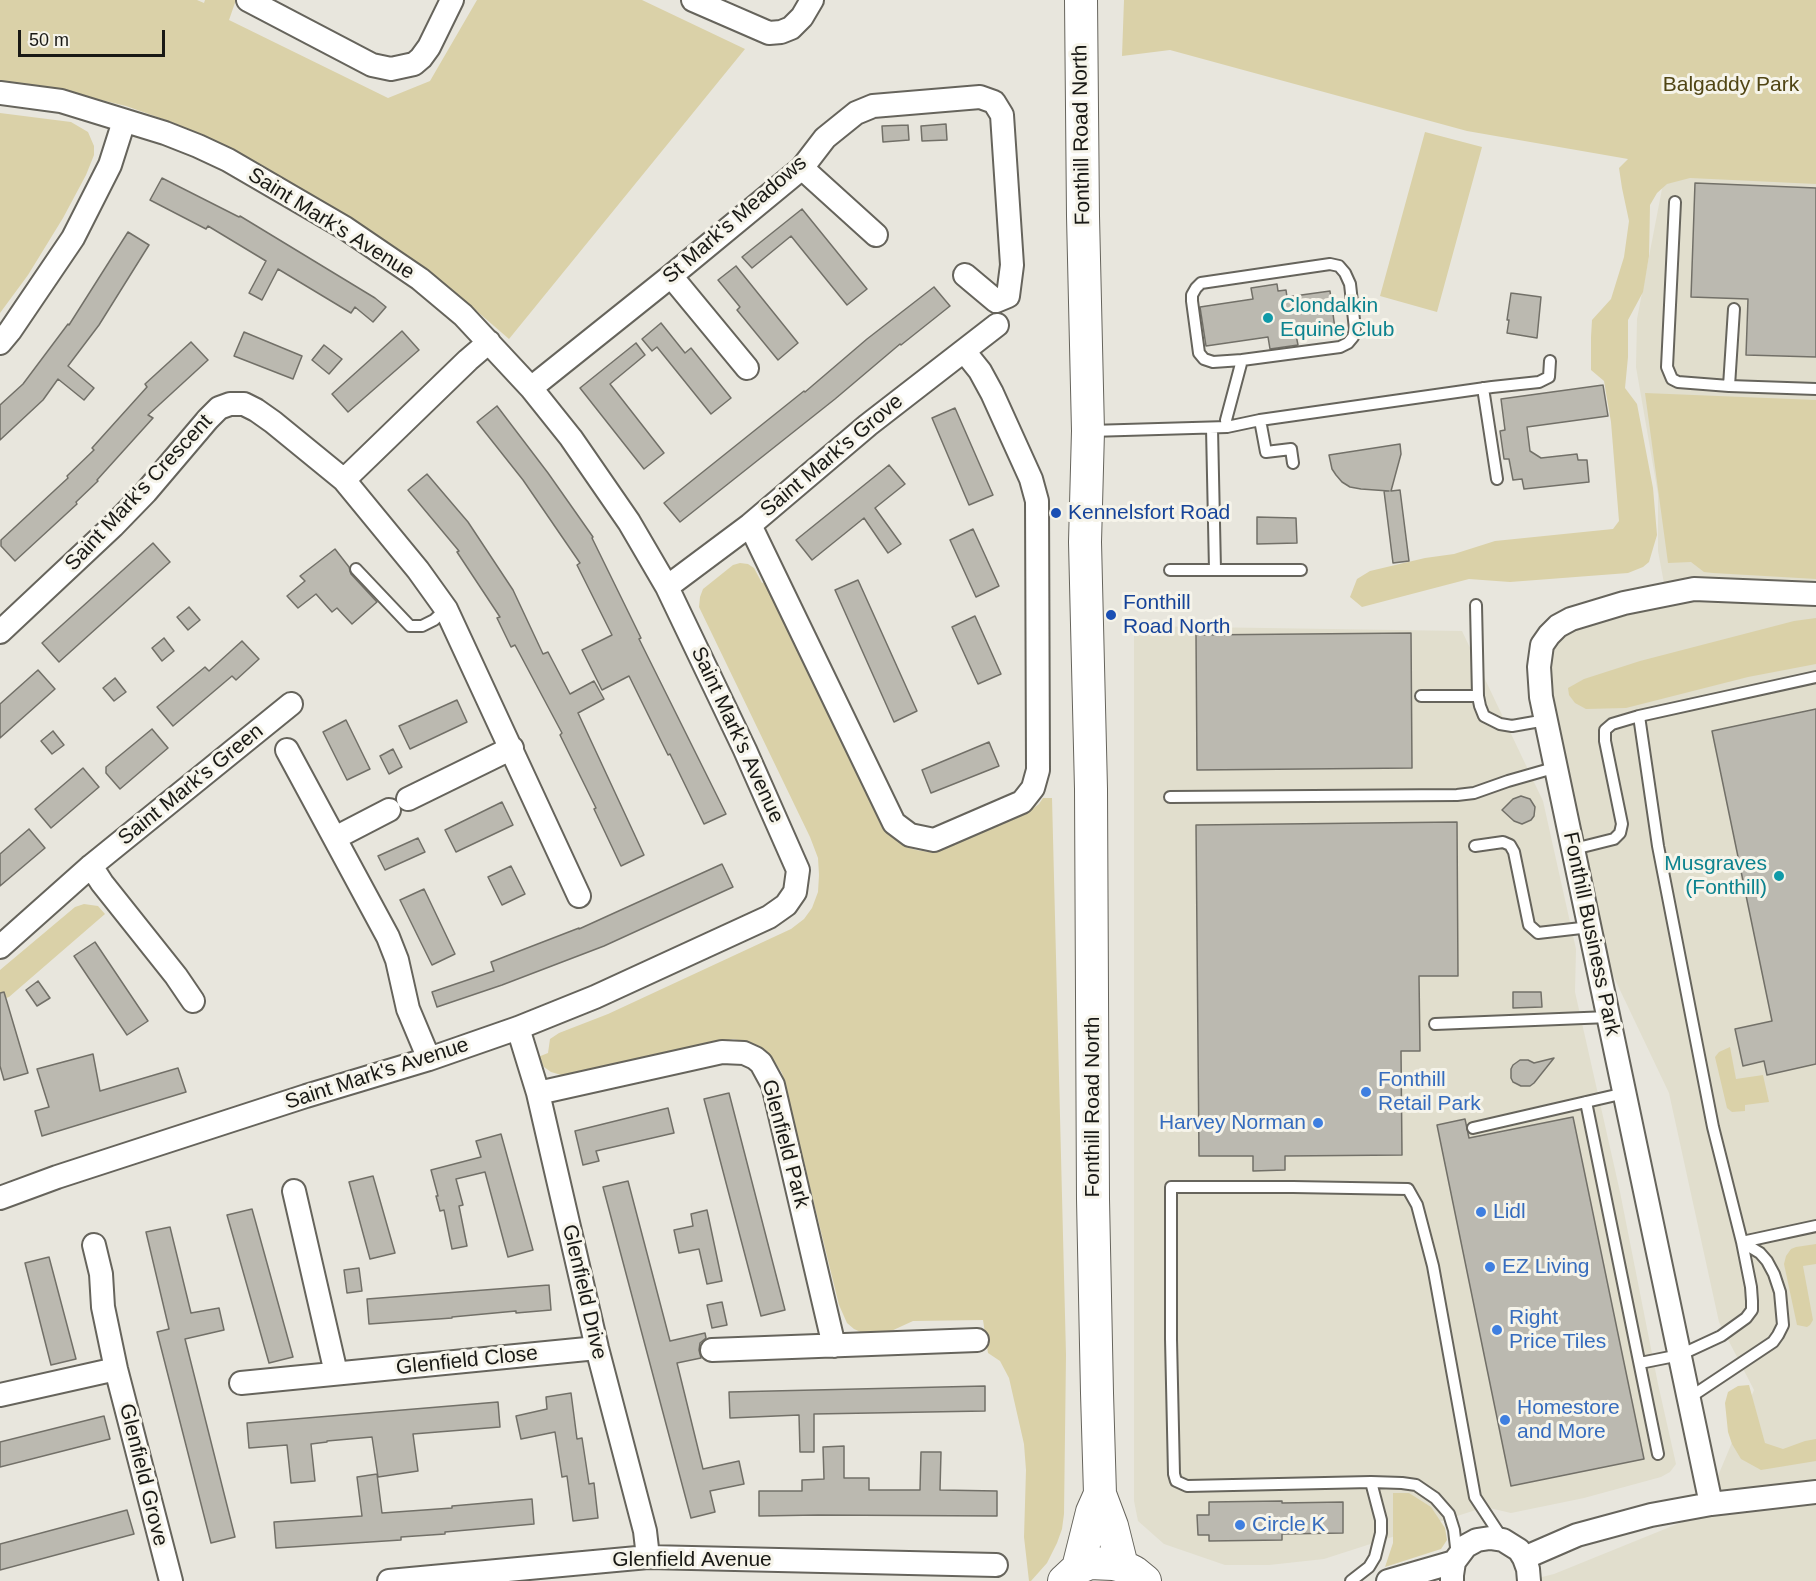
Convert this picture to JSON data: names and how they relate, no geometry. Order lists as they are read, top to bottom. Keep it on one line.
{"streets":{"main road":["Fonthill Road North"],"street":["St Mark's Meadows","Saint Mark's Avenue","Saint Mark's Grove","Saint Mark's Crescent","Saint Mark's Green","Fonthill Business Park","Glenfield Park","Glenfield Drive","Glenfield Close","Glenfield Grove","Glenfield Avenue"]},"crossings":[["St Mark's Meadows","Saint Mark's Avenue"],["Saint Mark's Avenue","Saint Mark's Grove"],["Saint Mark's Avenue","Glenfield Drive"],["Glenfield Park","Glenfield Drive"],["Glenfield Drive","Glenfield Close"],["Glenfield Drive","Glenfield Avenue"]],"parks":["Balgaddy Park"],"places":["Clondalkin Equine Club","Kennelsfort Road","Fonthill Road North","Musgraves (Fonthill)","Fonthill Retail Park","Harvey Norman","Lidl","EZ Living","Right Price Tiles","Homestore and More","Circle K"],"scale_bar":"50 m"}
